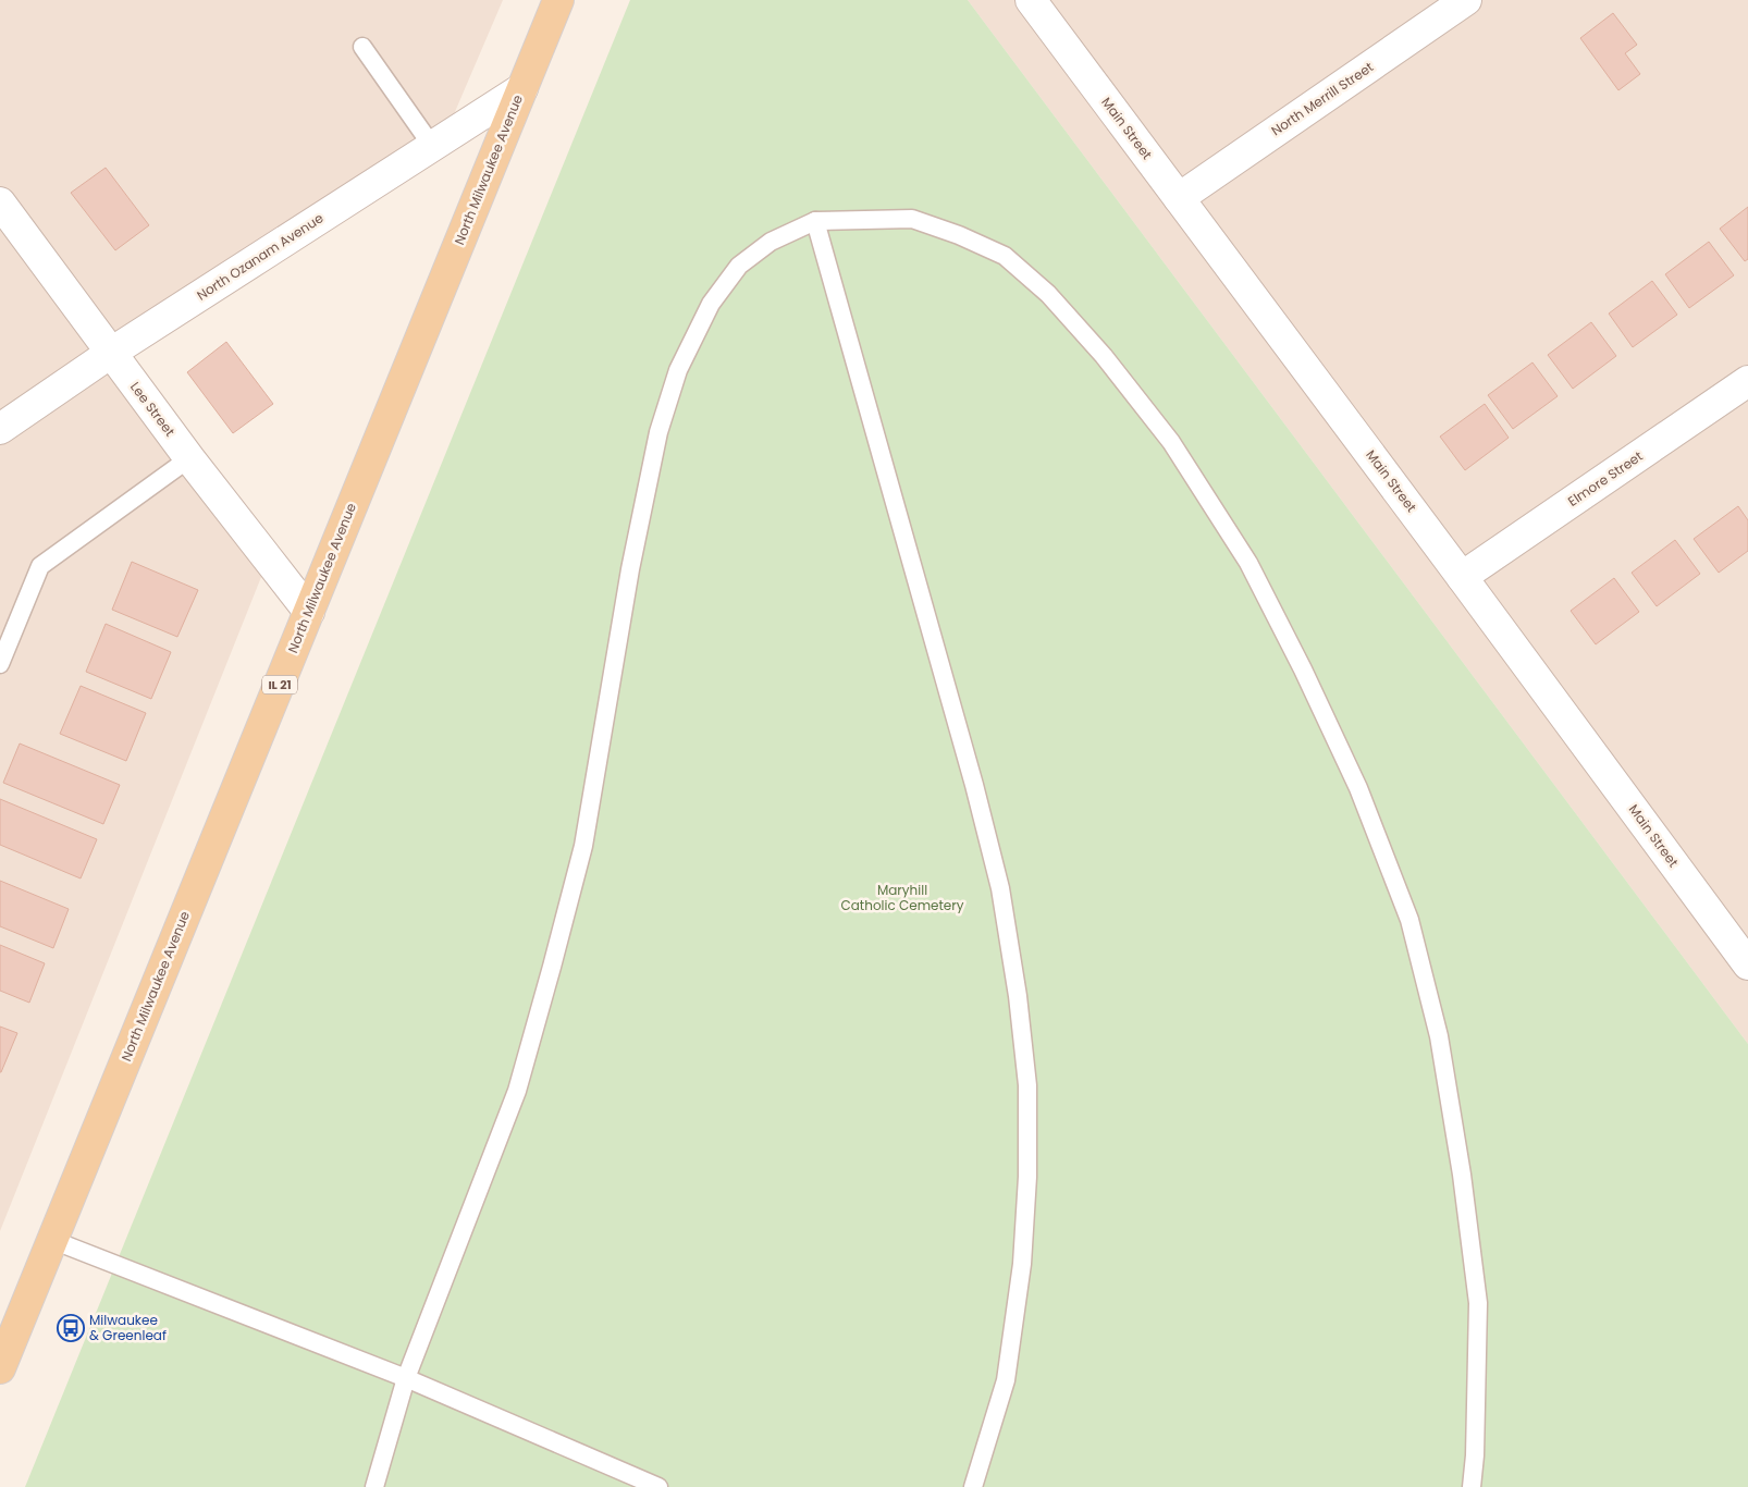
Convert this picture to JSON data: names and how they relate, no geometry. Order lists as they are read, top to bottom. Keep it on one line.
{"streets":{"main road":["North Milwaukee Avenue","IL 21"],"street":["North Merrill Street","Main Street","North Ozanam Avenue","Lee Street","Elmore Street"]},"crossings":[["North Merrill Street","Main Street"],["Main Street","Elmore Street"],["North Milwaukee Avenue","North Ozanam Avenue"],["North Milwaukee Avenue","Lee Street"],["North Ozanam Avenue","Lee Street"]],"parks":["Maryhill Catholic Cemetery"],"places":{"bus stop":["Milwaukee & Greenleaf"]}}
